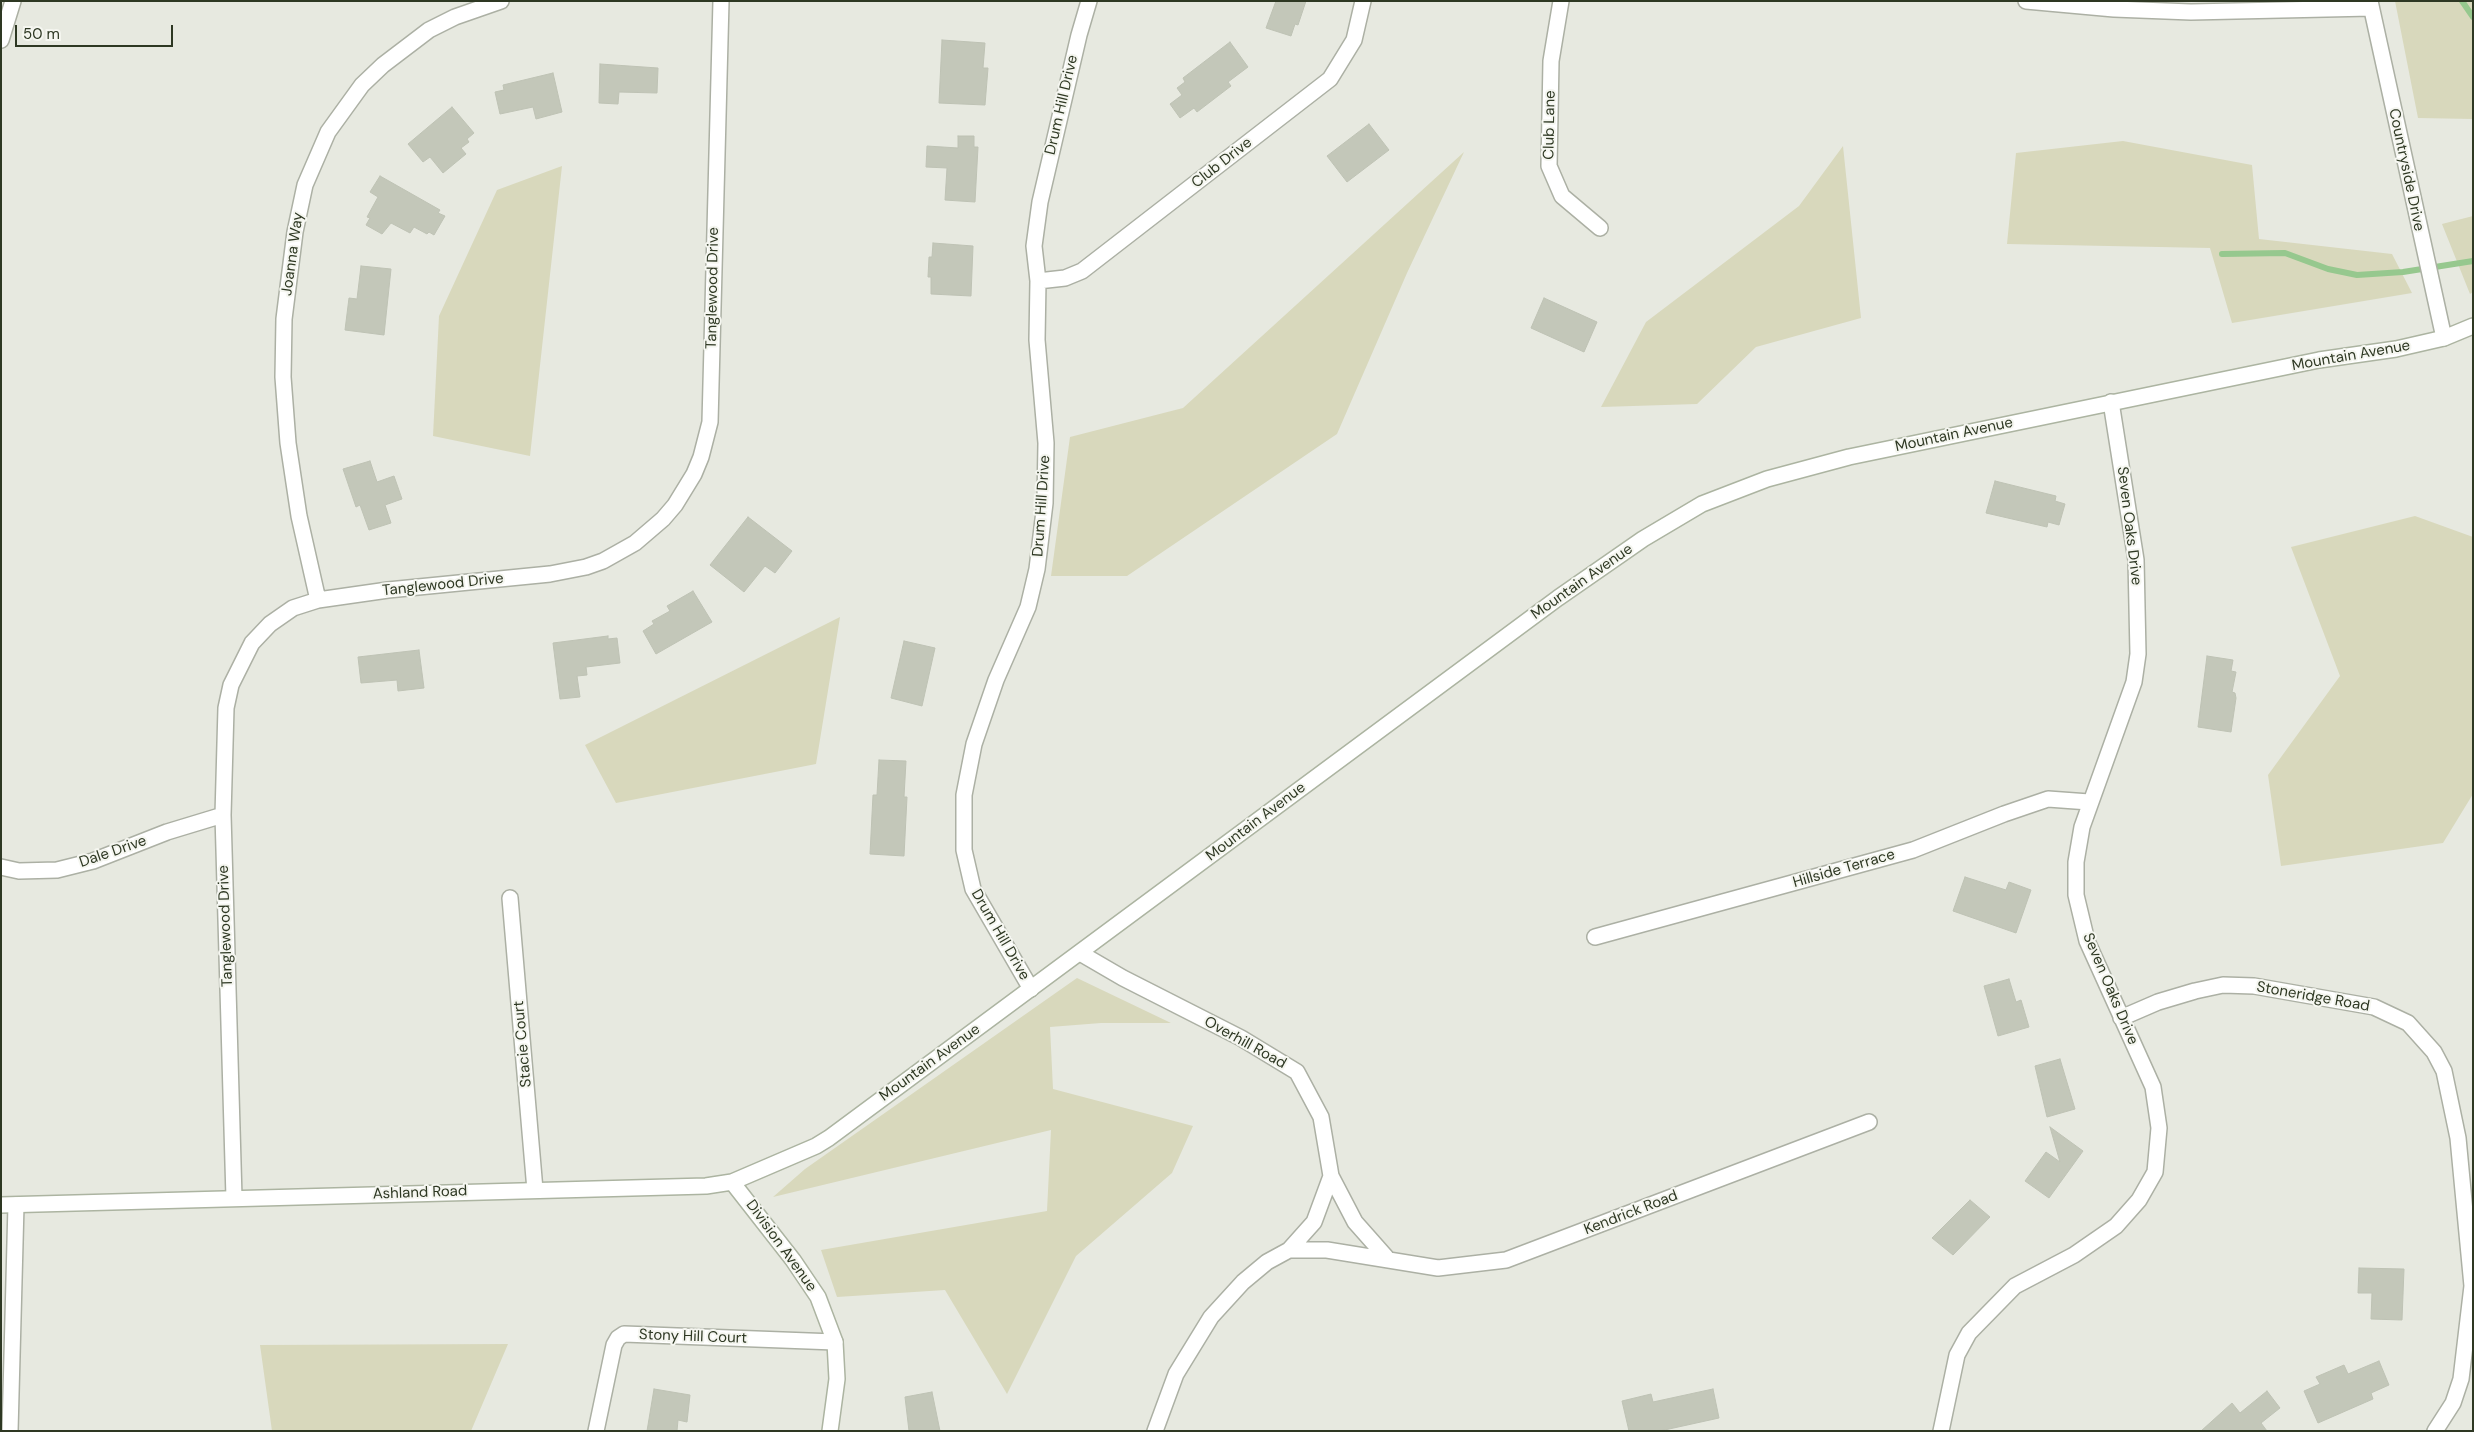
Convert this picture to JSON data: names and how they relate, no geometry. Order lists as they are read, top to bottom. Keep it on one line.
{"streets":{"street":["Drum Hill Drive","Club Lane","Club Drive","Countryside Drive","Joanna Way","Tanglewood Drive","Mountain Avenue","Seven Oaks Drive","Dale Drive","Hillside Terrace","Stoneridge Road","Overhill Road","Stacie Court","Ashland Road","Kendrick Road","Division Avenue","Stony Hill Court"]},"crossings":[["Drum Hill Drive","Club Drive"],["Drum Hill Drive","Mountain Avenue"],["Countryside Drive","Mountain Avenue"],["Joanna Way","Tanglewood Drive"],["Tanglewood Drive","Dale Drive"],["Tanglewood Drive","Ashland Road"],["Mountain Avenue","Seven Oaks Drive"],["Mountain Avenue","Overhill Road"],["Mountain Avenue","Ashland Road"],["Seven Oaks Drive","Hillside Terrace"],["Seven Oaks Drive","Stoneridge Road"],["Overhill Road","Kendrick Road"],["Stacie Court","Ashland Road"],["Ashland Road","Division Avenue"],["Division Avenue","Stony Hill Court"]],"scale_bar":"50 m"}
